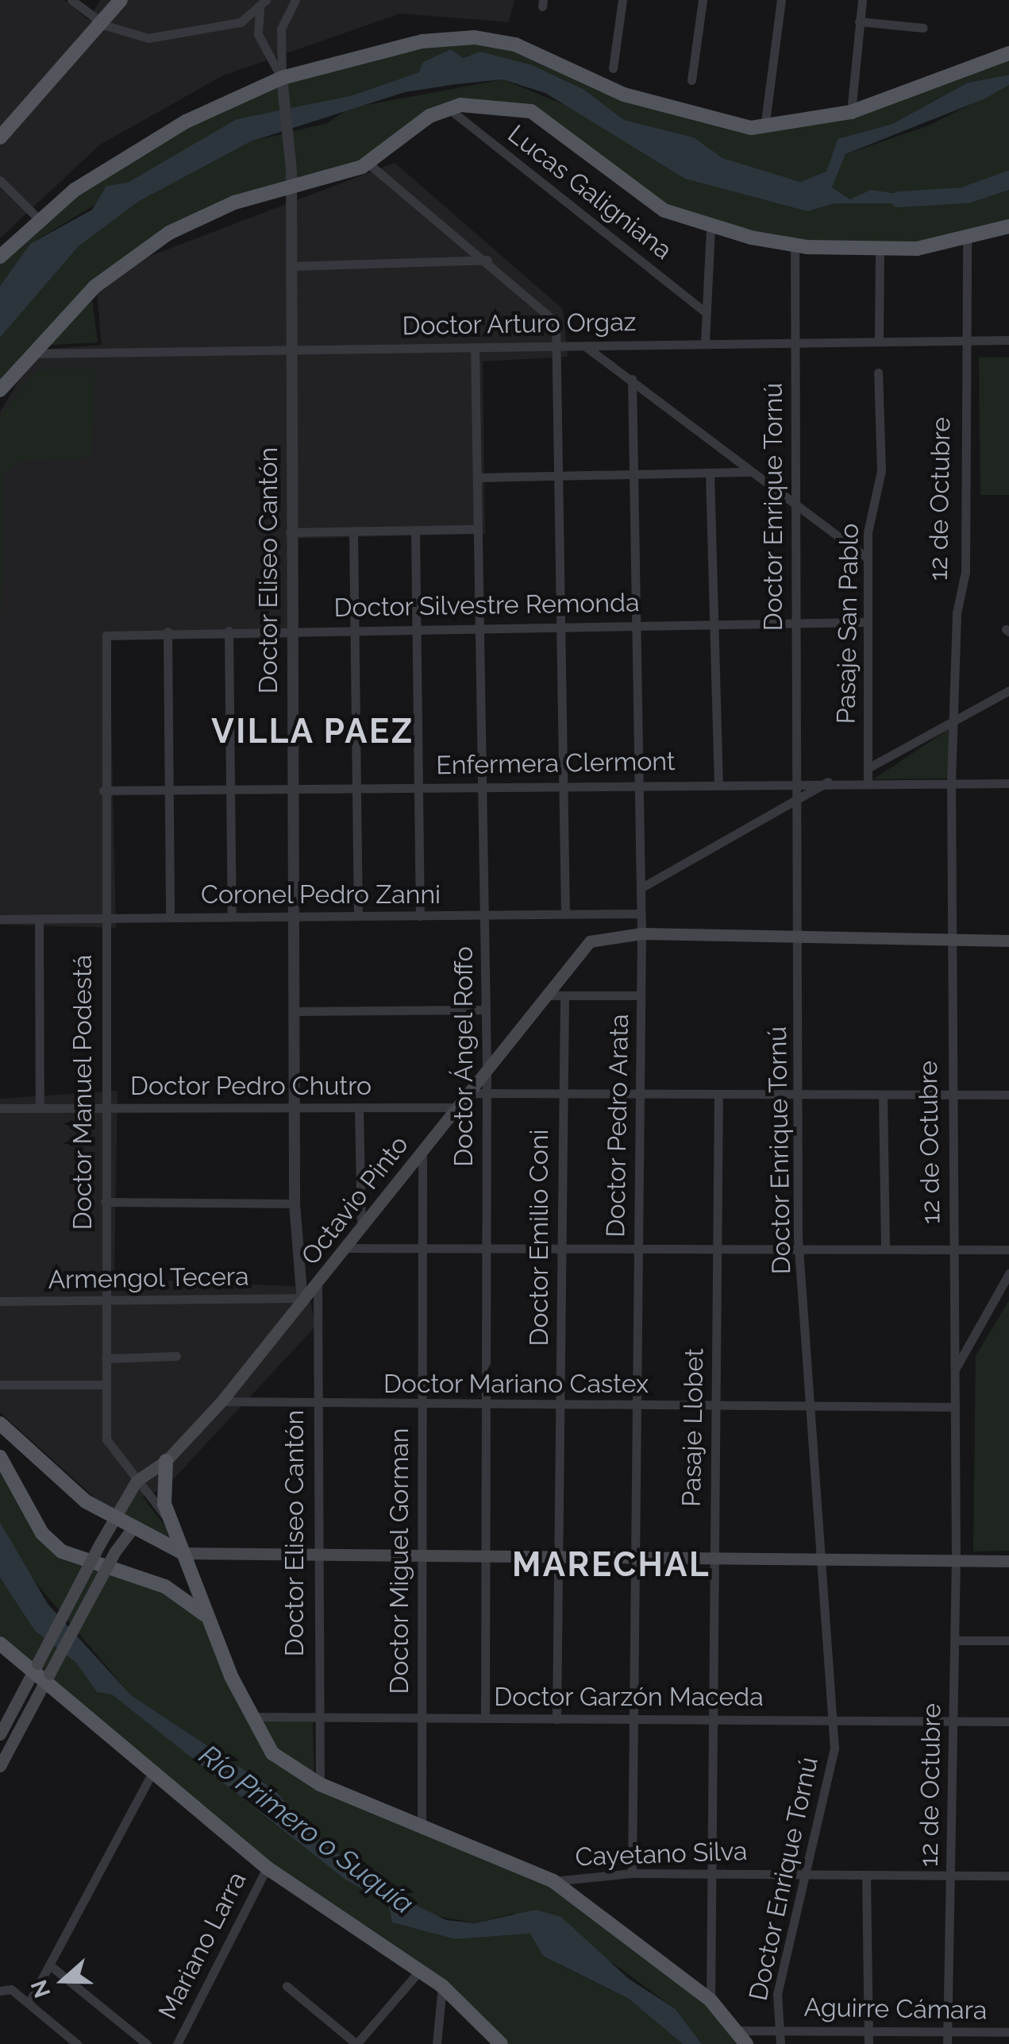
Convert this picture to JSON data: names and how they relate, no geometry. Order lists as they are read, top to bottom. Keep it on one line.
{"streets":{"main road":["Octavio Pinto"],"street":["Lucas Galigniana","Doctor Arturo Orgaz","12 de Octubre","Doctor Enrique Tornú","Doctor Eliseo Cantón","Doctor Silvestre Remonda","Pasaje San Pablo","Enfermera Clermont","Coronel Pedro Zanni","Doctor Ángel Roffo","Doctor Pedro Chutro","Doctor Manuel Podestá","Doctor Pedro Arata","Doctor Emilio Coni","Armengol Tecera","Doctor Mariano Castex","Pasaje Llobet","Doctor Miguel Gorman","Doctor Garzón Maceda","Cayetano Silva","Mariano Larra","Aguirre Cámara"]},"crossings":[["Doctor Arturo Orgaz","12 de Octubre"],["Doctor Arturo Orgaz","Doctor Enrique Tornú"],["Doctor Arturo Orgaz","Doctor Eliseo Cantón"],["Doctor Arturo Orgaz","Doctor Ángel Roffo"],["12 de Octubre","Enfermera Clermont"],["12 de Octubre","Doctor Mariano Castex"],["12 de Octubre","Doctor Garzón Maceda"],["12 de Octubre","Cayetano Silva"],["12 de Octubre","Aguirre Cámara"],["Doctor Enrique Tornú","Doctor Silvestre Remonda"],["Doctor Enrique Tornú","Enfermera Clermont"],["Doctor Enrique Tornú","Doctor Mariano Castex"],["Doctor Enrique Tornú","Doctor Garzón Maceda"],["Doctor Enrique Tornú","Cayetano Silva"],["Doctor Enrique Tornú","Aguirre Cámara"],["Doctor Eliseo Cantón","Doctor Silvestre Remonda"],["Doctor Eliseo Cantón","Enfermera Clermont"],["Doctor Eliseo Cantón","Coronel Pedro Zanni"],["Doctor Eliseo Cantón","Doctor Pedro Chutro"],["Doctor Eliseo Cantón","Octavio Pinto"],["Doctor Eliseo Cantón","Armengol Tecera"],["Doctor Eliseo Cantón","Doctor Mariano Castex"],["Doctor Eliseo Cantón","Doctor Garzón Maceda"],["Doctor Silvestre Remonda","Pasaje San Pablo"],["Doctor Silvestre Remonda","Doctor Ángel Roffo"],["Doctor Silvestre Remonda","Doctor Manuel Podestá"],["Doctor Silvestre Remonda","Doctor Pedro Arata"],["Pasaje San Pablo","Enfermera Clermont"],["Enfermera Clermont","Doctor Ángel Roffo"],["Enfermera Clermont","Doctor Manuel Podestá"],["Enfermera Clermont","Doctor Pedro Arata"],["Coronel Pedro Zanni","Doctor Ángel Roffo"],["Coronel Pedro Zanni","Doctor Manuel Podestá"],["Coronel Pedro Zanni","Doctor Pedro Arata"],["Doctor Ángel Roffo","Octavio Pinto"],["Doctor Ángel Roffo","Doctor Mariano Castex"],["Doctor Ángel Roffo","Doctor Garzón Maceda"],["Doctor Pedro Chutro","Doctor Manuel Podestá"],["Doctor Pedro Chutro","Octavio Pinto"],["Doctor Manuel Podestá","Octavio Pinto"],["Doctor Manuel Podestá","Armengol Tecera"],["Doctor Pedro Arata","Octavio Pinto"],["Doctor Pedro Arata","Doctor Mariano Castex"],["Doctor Pedro Arata","Doctor Garzón Maceda"],["Doctor Pedro Arata","Cayetano Silva"],["Octavio Pinto","Armengol Tecera"],["Octavio Pinto","Doctor Mariano Castex"],["Octavio Pinto","Doctor Miguel Gorman"],["Doctor Emilio Coni","Doctor Mariano Castex"],["Doctor Emilio Coni","Doctor Garzón Maceda"],["Doctor Mariano Castex","Pasaje Llobet"],["Doctor Mariano Castex","Doctor Miguel Gorman"],["Pasaje Llobet","Doctor Garzón Maceda"],["Pasaje Llobet","Cayetano Silva"],["Doctor Miguel Gorman","Doctor Garzón Maceda"]],"districts":["VILLA PAEZ","MARECHAL"],"water":["Río Primero o Suquía"],"north":"left"}
